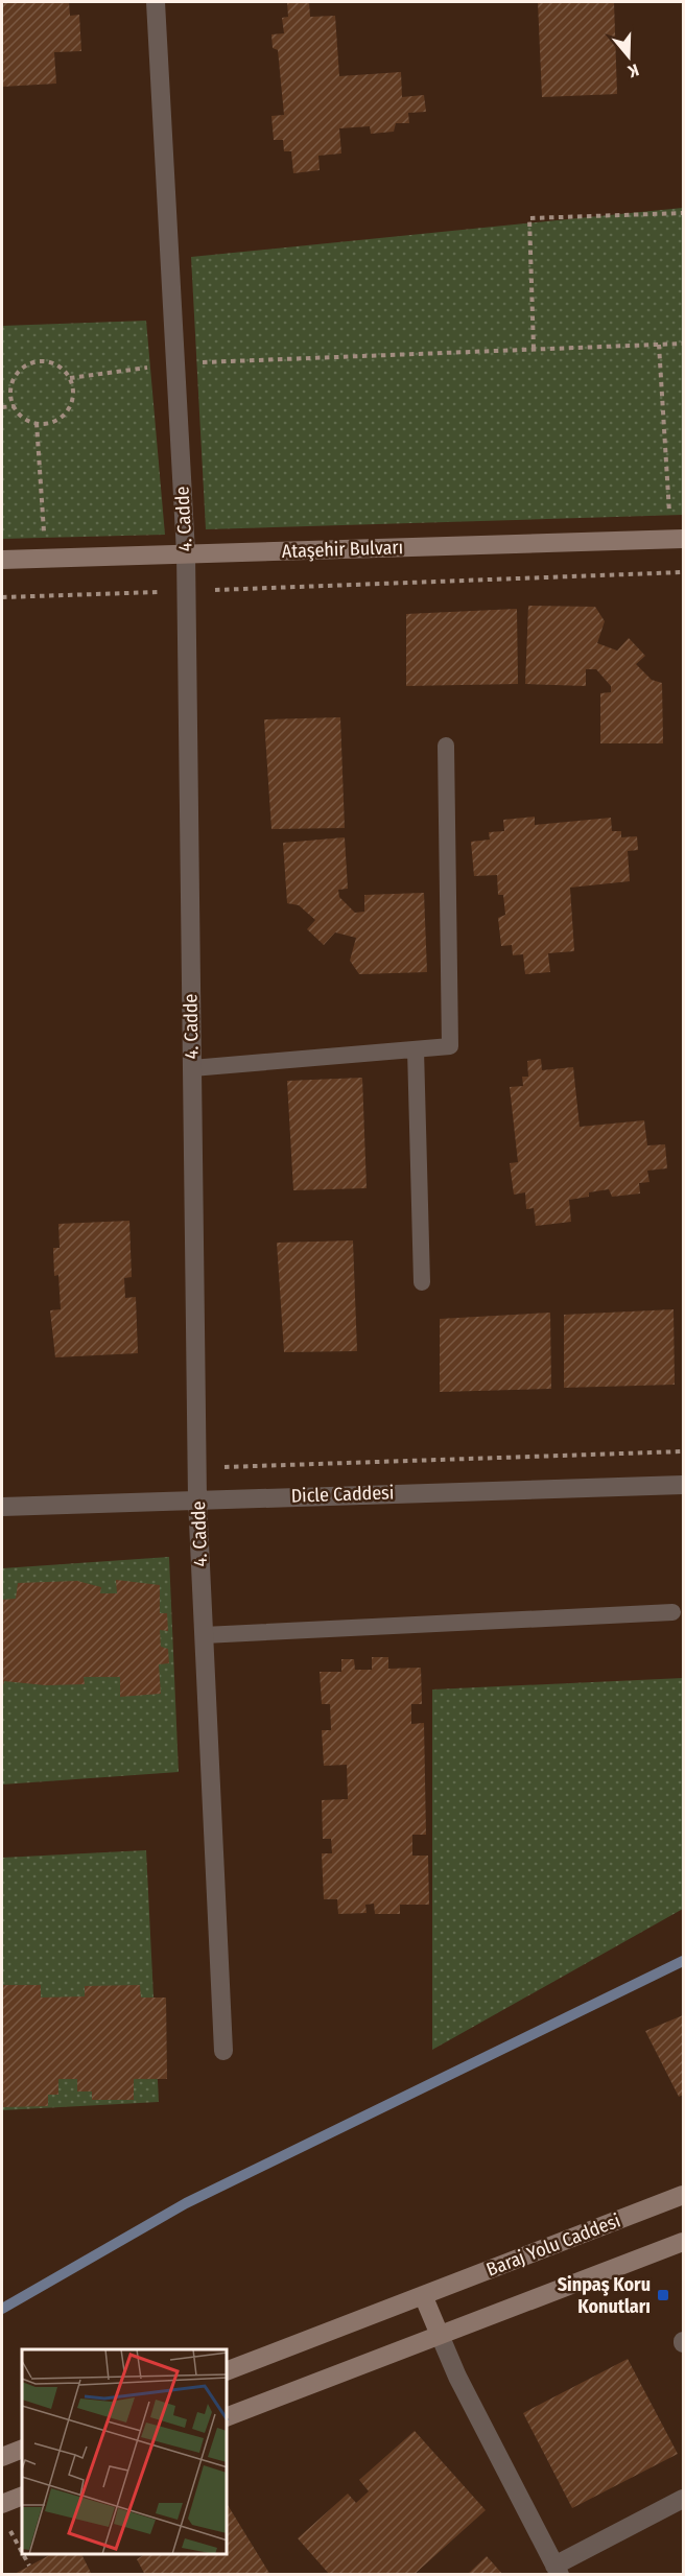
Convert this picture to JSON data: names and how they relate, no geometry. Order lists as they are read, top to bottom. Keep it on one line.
{"streets":{"street":["4. Cadde","Ataşehir Bulvarı","Dicle Caddesi","Baraj Yolu Caddesi"]},"crossings":[["4. Cadde","Ataşehir Bulvarı"],["4. Cadde","Dicle Caddesi"]],"places":{"transit":["Sinpaş Koru Konutları"]},"north":"bottom"}
